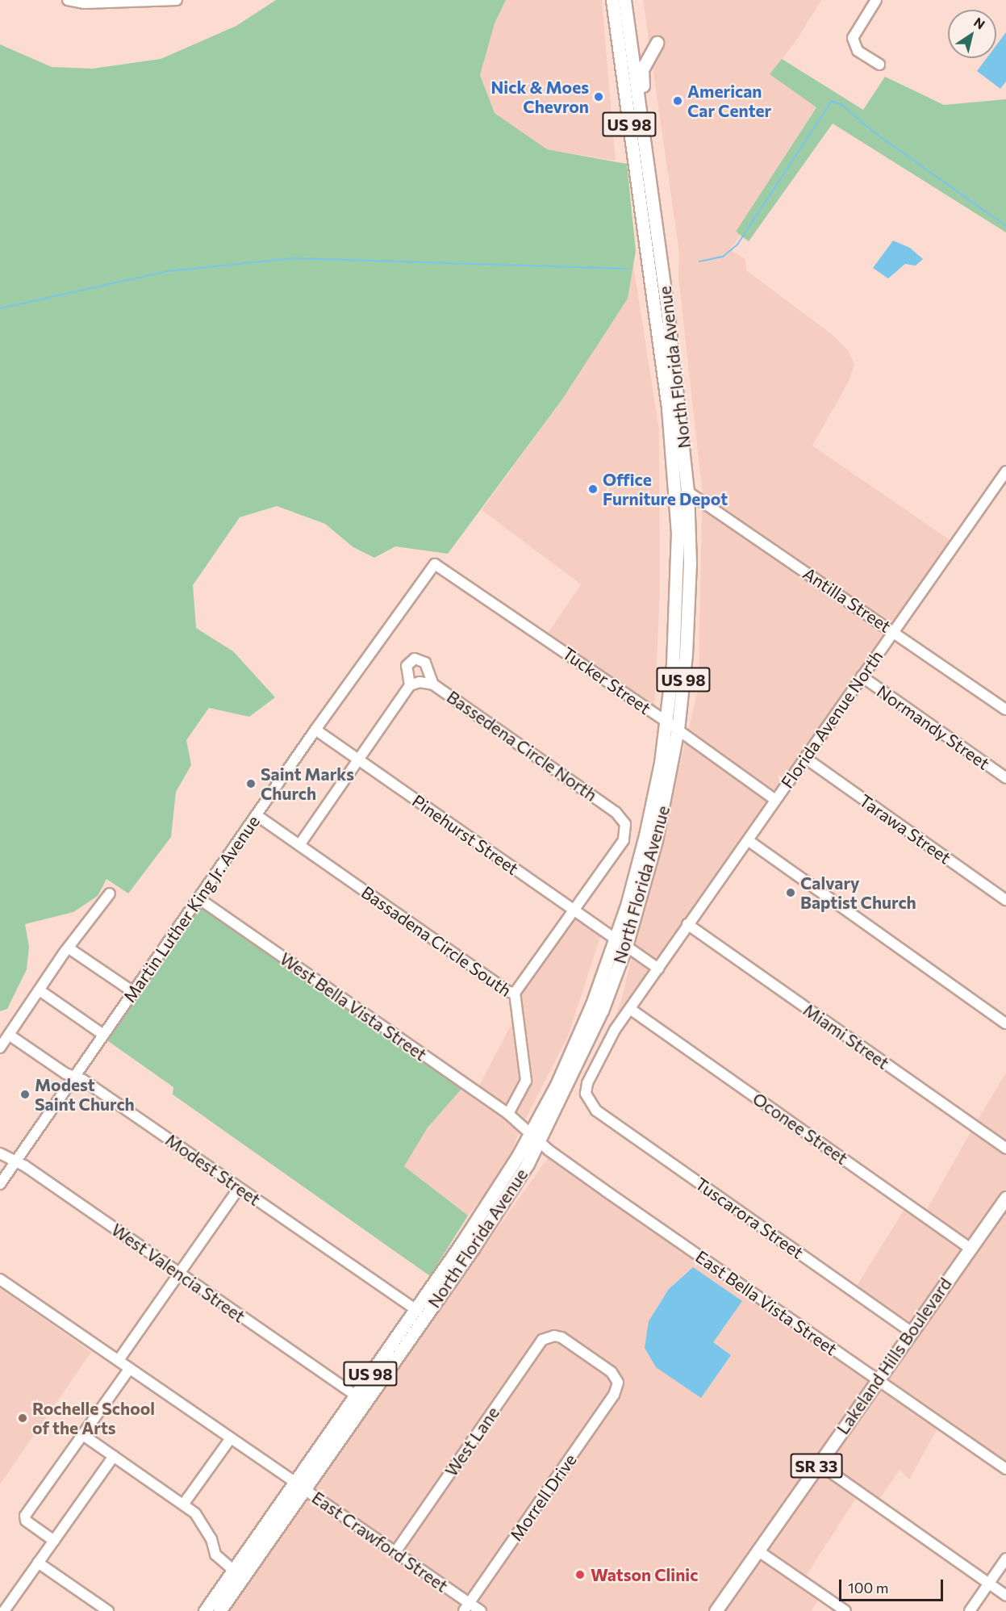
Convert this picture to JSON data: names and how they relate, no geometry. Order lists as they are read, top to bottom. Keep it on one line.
{"streets":{"main road":["US 98","North Florida Avenue","Lakeland Hills Boulevard","SR 33"],"street":["Antilla Street","Tucker Street","Florida Avenue North","Normandy Street","Bassedena Circle North","Tarawa Street","Pinehurst Street","Martin Luther King Jr. Avenue","Bassadena Circle South","West Bella Vista Street","Miami Street","Oconee Street","Modest Street","Tuscarora Street","West Valencia Street","East Bella Vista Street","West Lane","Morrell Drive","East Crawford Street"]},"crossings":[["US 98","North Florida Avenue"],["North Florida Avenue","Antilla Street"],["North Florida Avenue","Tucker Street"],["North Florida Avenue","Pinehurst Street"],["North Florida Avenue","West Bella Vista Street"],["North Florida Avenue","Modest Street"],["North Florida Avenue","West Valencia Street"],["North Florida Avenue","East Bella Vista Street"],["North Florida Avenue","East Crawford Street"],["Antilla Street","Florida Avenue North"],["Tucker Street","Florida Avenue North"],["Tucker Street","Martin Luther King Jr. Avenue"],["Florida Avenue North","Normandy Street"],["Florida Avenue North","Tarawa Street"],["Florida Avenue North","Miami Street"],["Bassedena Circle North","Pinehurst Street"],["Pinehurst Street","Martin Luther King Jr. Avenue"],["Martin Luther King Jr. Avenue","Bassadena Circle South"],["Martin Luther King Jr. Avenue","West Bella Vista Street"],["Martin Luther King Jr. Avenue","Modest Street"],["Martin Luther King Jr. Avenue","West Valencia Street"],["Bassadena Circle South","West Bella Vista Street"],["West Bella Vista Street","East Bella Vista Street"],["Oconee Street","Tuscarora Street"],["Oconee Street","Lakeland Hills Boulevard"],["Tuscarora Street","Lakeland Hills Boulevard"],["East Bella Vista Street","Lakeland Hills Boulevard"],["West Lane","Morrell Drive"],["West Lane","East Crawford Street"],["Morrell Drive","East Crawford Street"]],"places":["Nick & Moes Chevron","American Car Center","Office Furniture Depot","Saint Marks Church","Calvary Baptist Church","Modest Saint Church","Rochelle School of the Arts","Watson Clinic"],"scale_bar":"100 m","north":"top right"}
